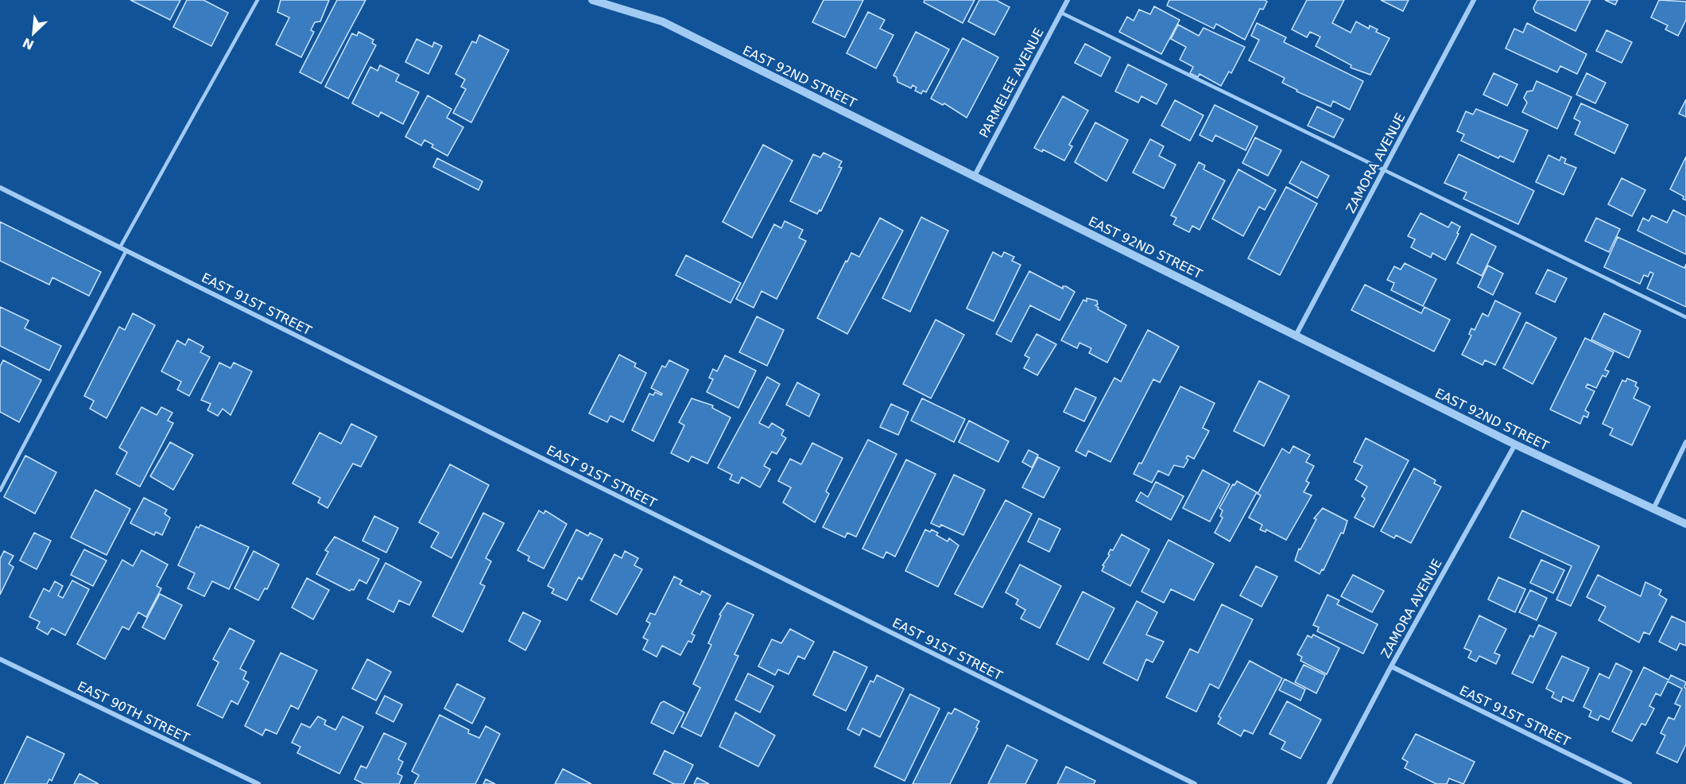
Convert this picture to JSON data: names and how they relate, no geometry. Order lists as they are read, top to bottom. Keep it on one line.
{"streets":{"street":["EAST 92ND STREET","PARMELEE AVENUE","ZAMORA AVENUE","EAST 91ST STREET","EAST 90TH STREET"]},"crossings":[["EAST 92ND STREET","PARMELEE AVENUE"],["EAST 92ND STREET","ZAMORA AVENUE"],["ZAMORA AVENUE","EAST 91ST STREET"]],"north":"bottom left"}
